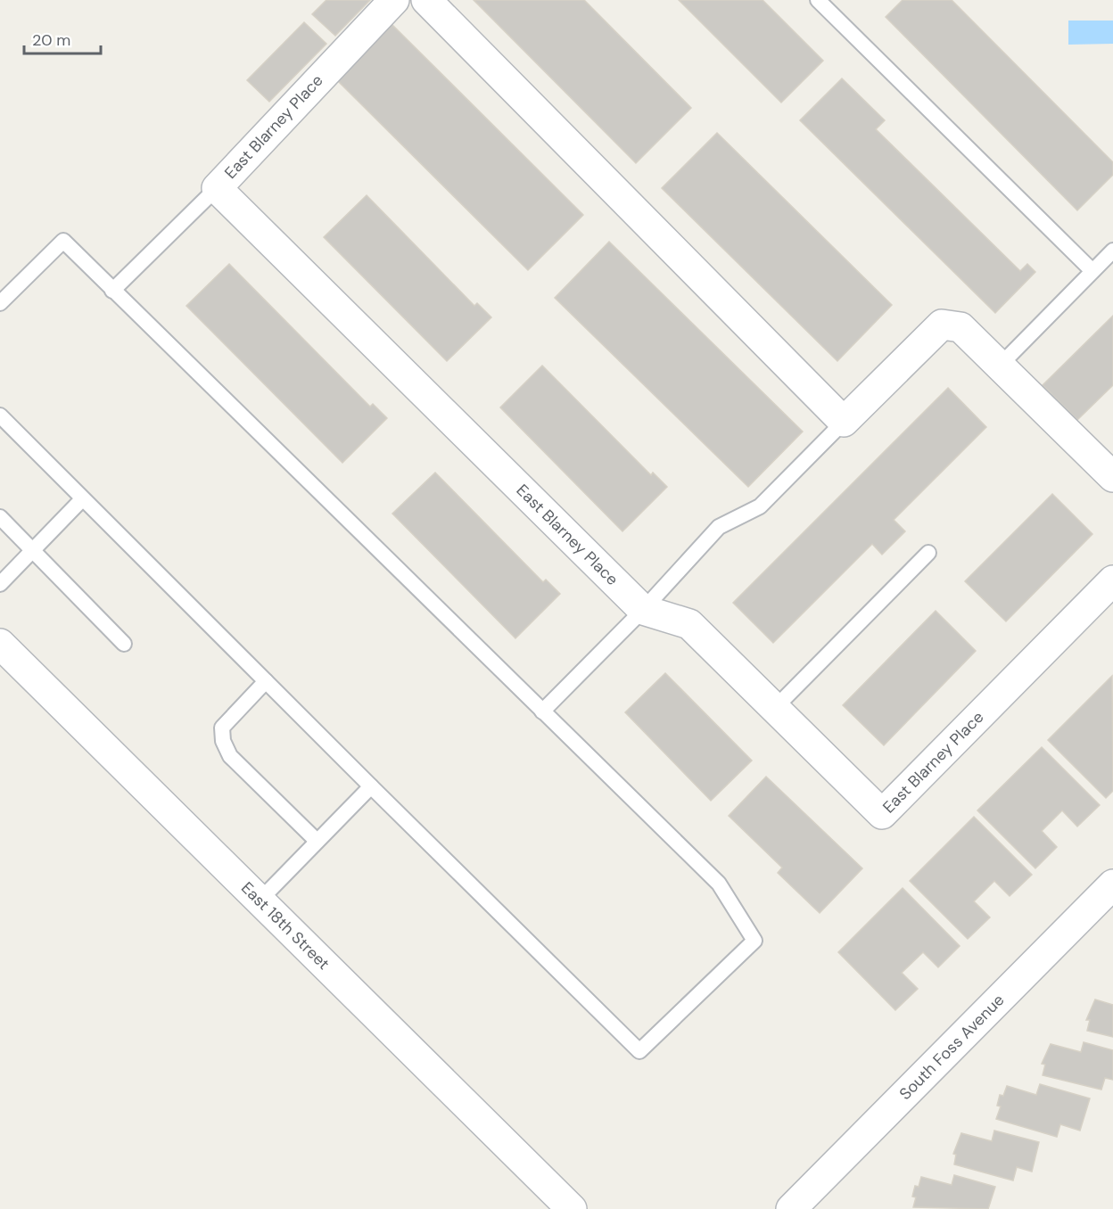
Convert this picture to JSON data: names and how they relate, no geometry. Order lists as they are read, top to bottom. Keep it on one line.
{"streets":{"street":["East Blarney Place","East 18th Street","South Foss Avenue"]},"scale_bar":"20 m"}
